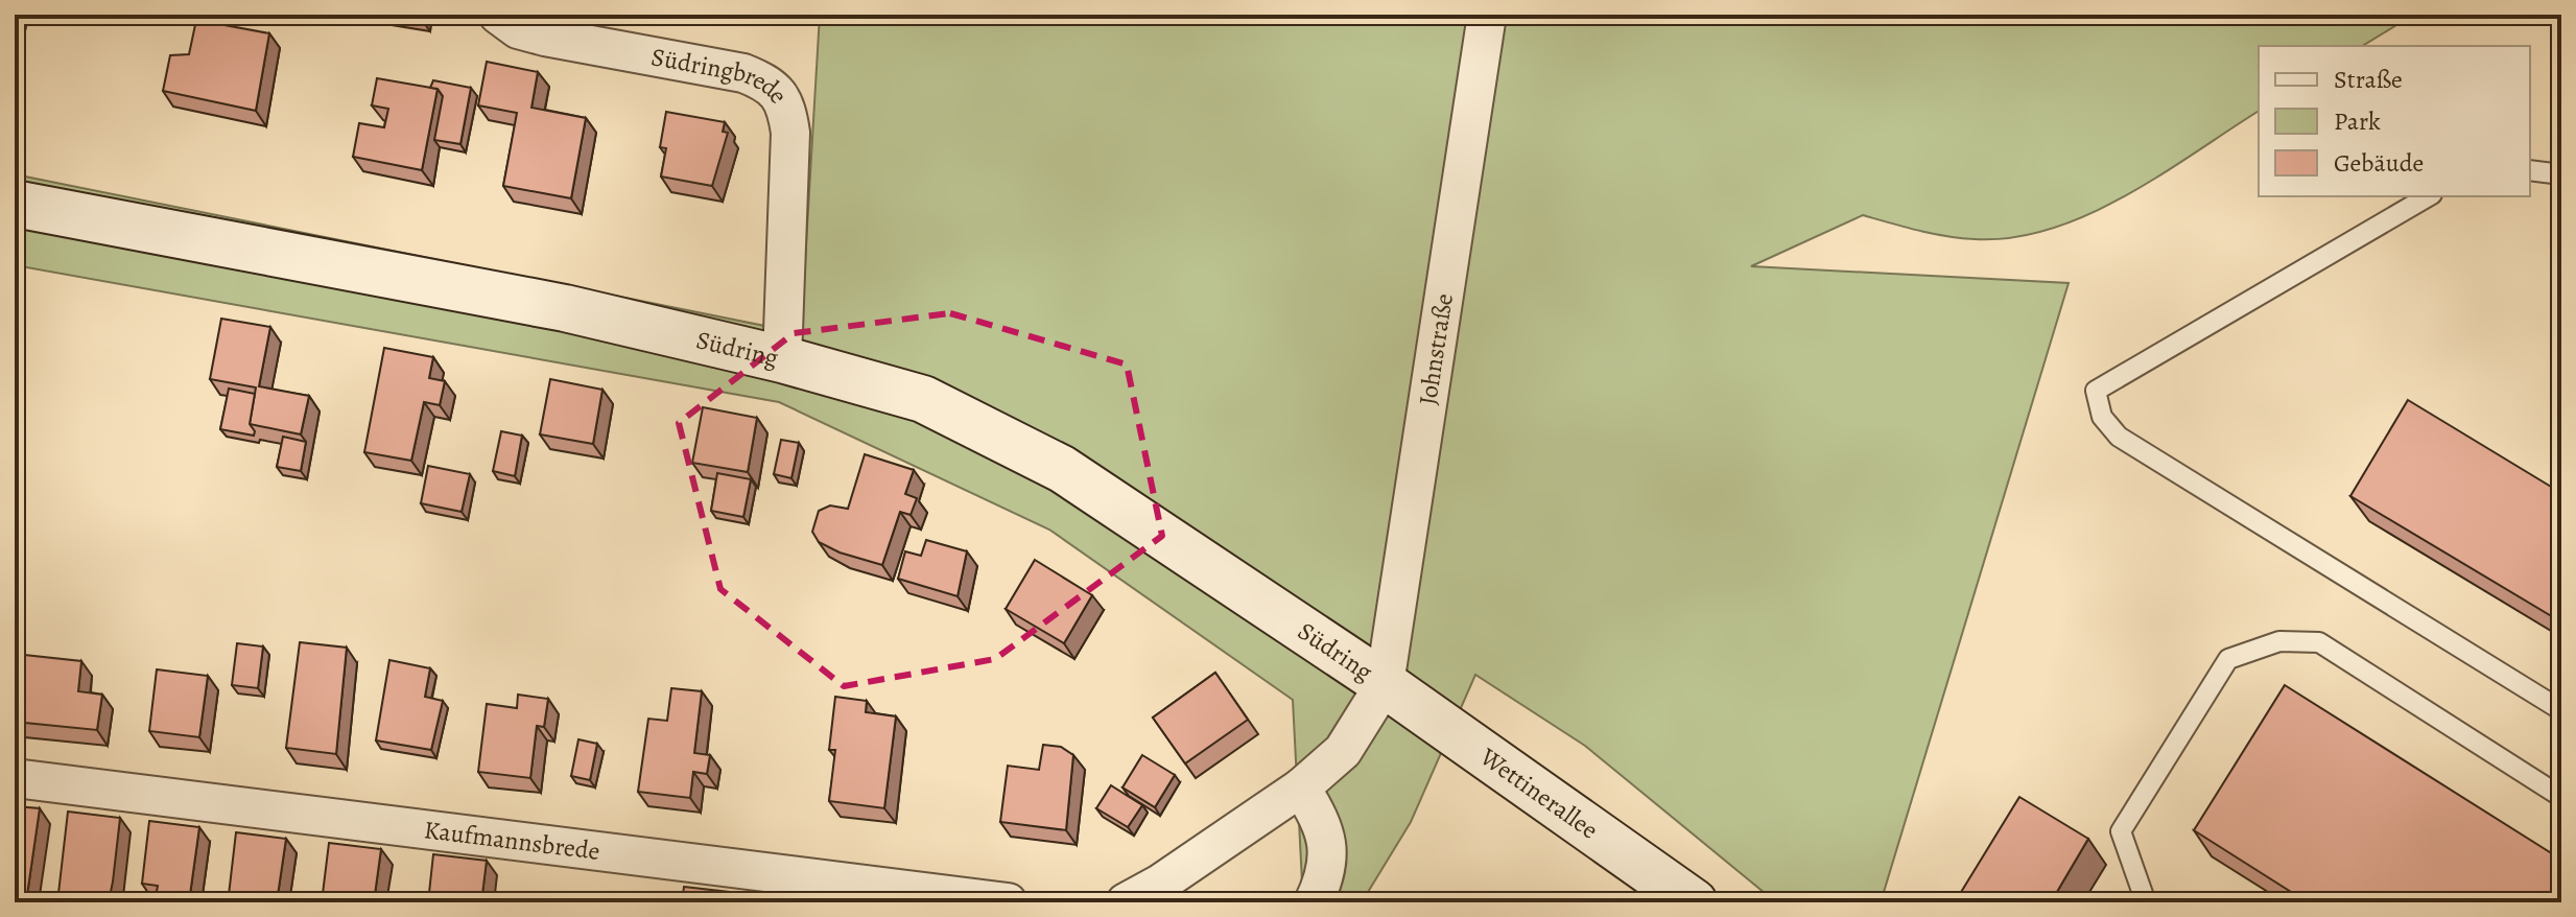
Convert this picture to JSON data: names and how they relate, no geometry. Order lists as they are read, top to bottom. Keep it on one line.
{"streets":{"street":["Südringbrede","Südring","Johnstraße","Wettinerallee","Kaufmannsbrede"]},"crossings":[["Südringbrede","Südring"],["Südring","Johnstraße"],["Südring","Wettinerallee"],["Johnstraße","Wettinerallee"]],"legend":["Straße","Park","Gebäude"]}
